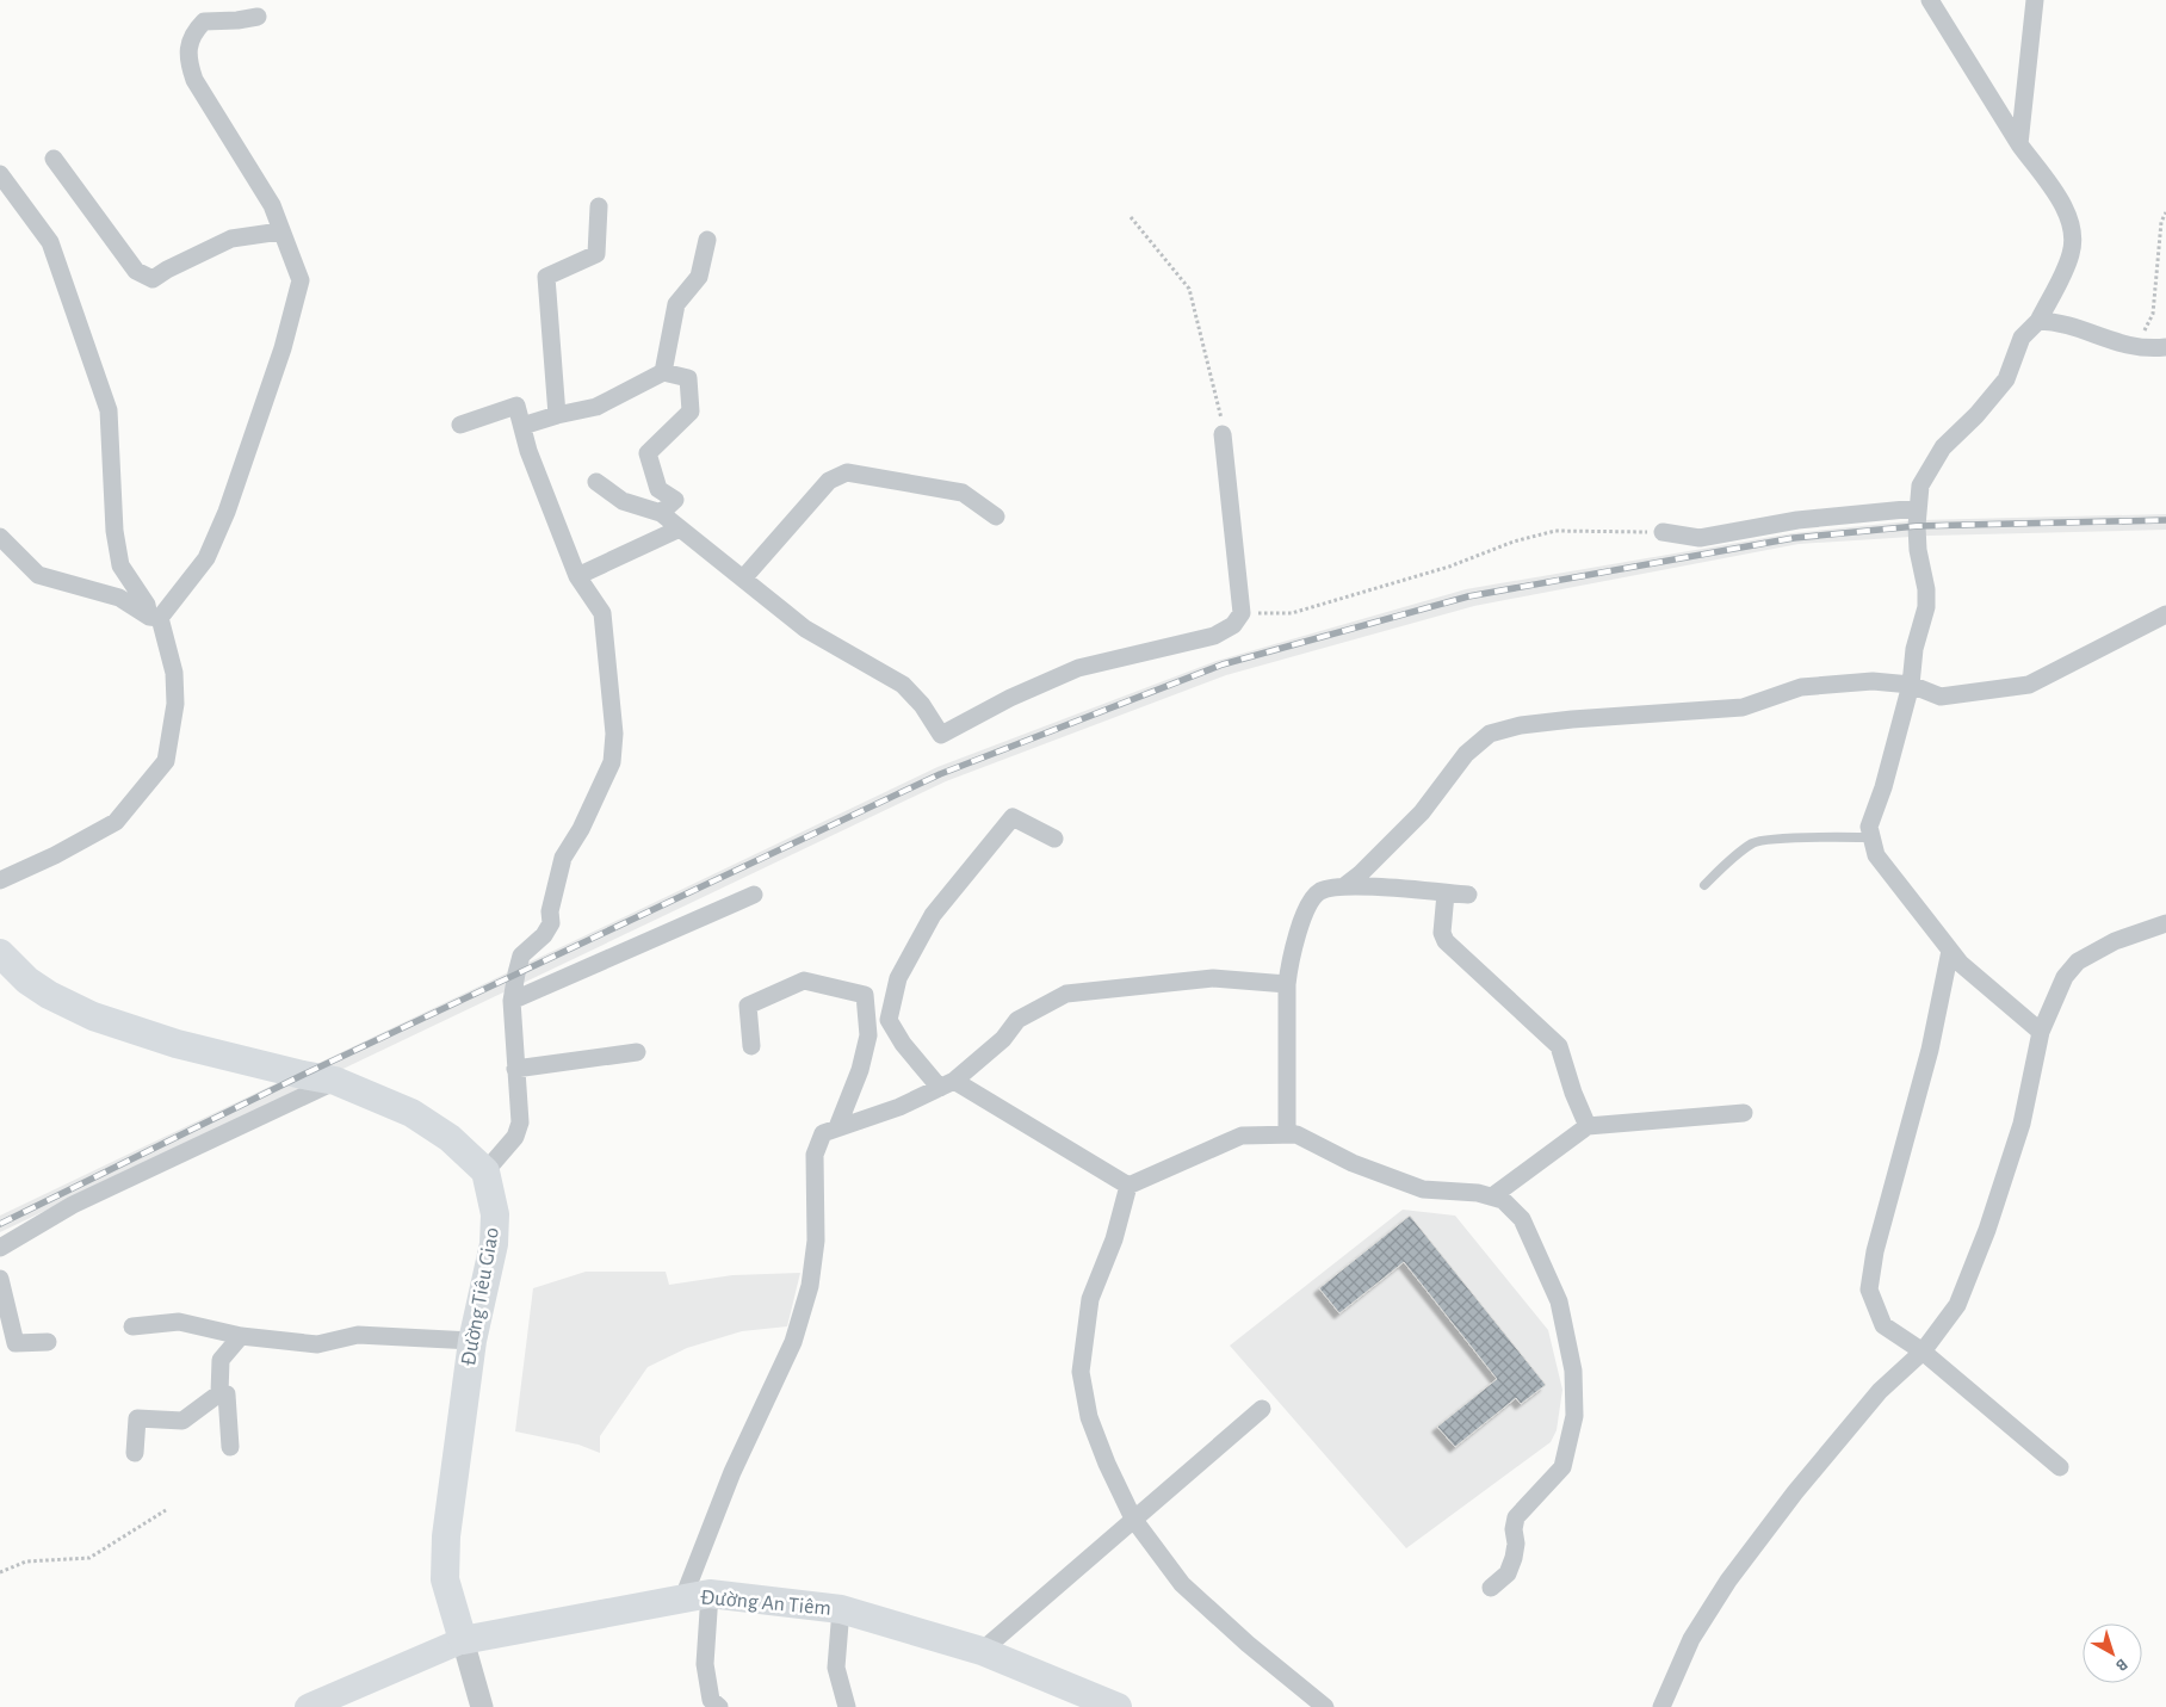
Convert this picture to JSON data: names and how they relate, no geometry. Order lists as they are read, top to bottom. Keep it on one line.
{"streets":{"highway":["Đường Tiêu Giao","Đường An Tiêm"]},"crossings":[["Đường Tiêu Giao","Đường An Tiêm"]],"north":"bottom right"}
